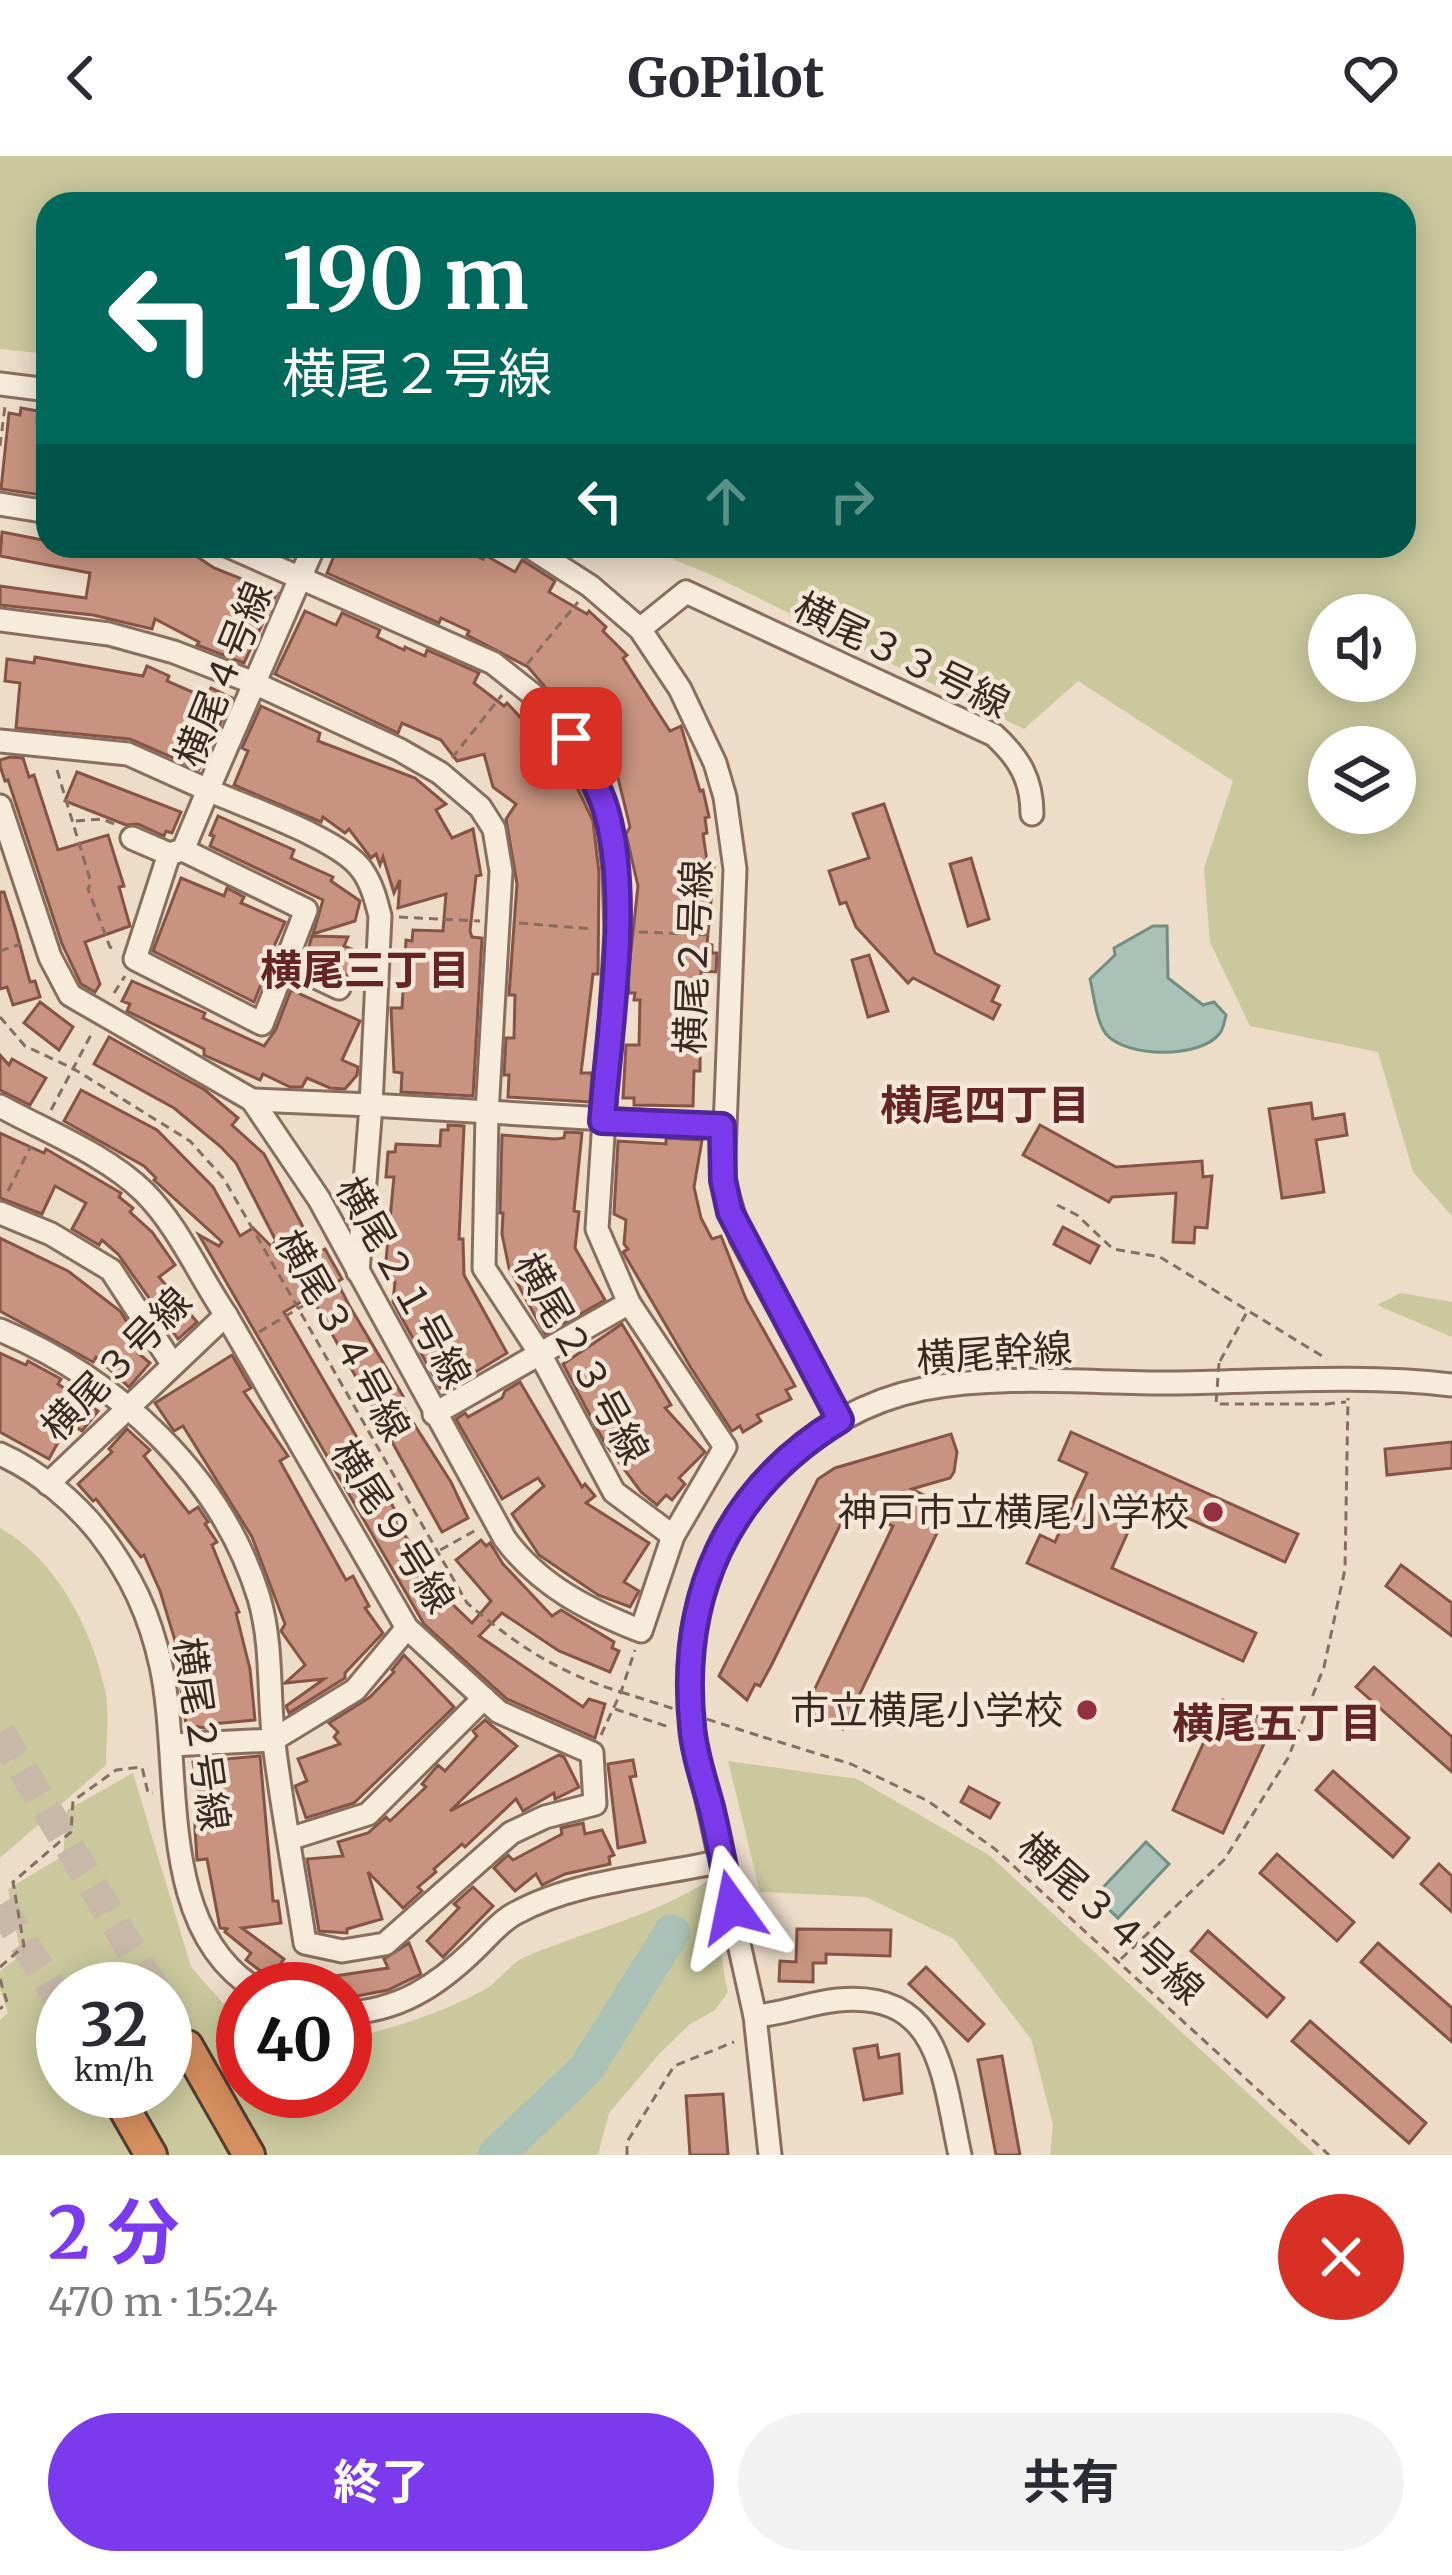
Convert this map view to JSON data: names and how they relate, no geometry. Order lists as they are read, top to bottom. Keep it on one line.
{"streets":{"street":["横尾３３号線","横尾４号線","横尾２号線","横尾２１号線","横尾幹線","横尾２３号線","横尾３号線","横尾９号線"],"path":["横尾３４号線"]},"crossings":[["横尾３３号線","横尾２号線"],["横尾４号線","横尾２１号線"],["横尾４号線","横尾２３号線"],["横尾２号線","横尾幹線"],["横尾２号線","横尾３号線"],["横尾３号線","横尾９号線"]],"districts":["横尾三丁目","横尾四丁目","横尾五丁目"],"places":["神戸市立横尾小学校","市立横尾小学校"],"page":{"header":"GoPilot","turn":["190 m","横尾２号線"],"speed":"32 km/h","limit":"40","heading":["2 分","470 m · 15:24"],"buttons":["終了","共有"]}}
